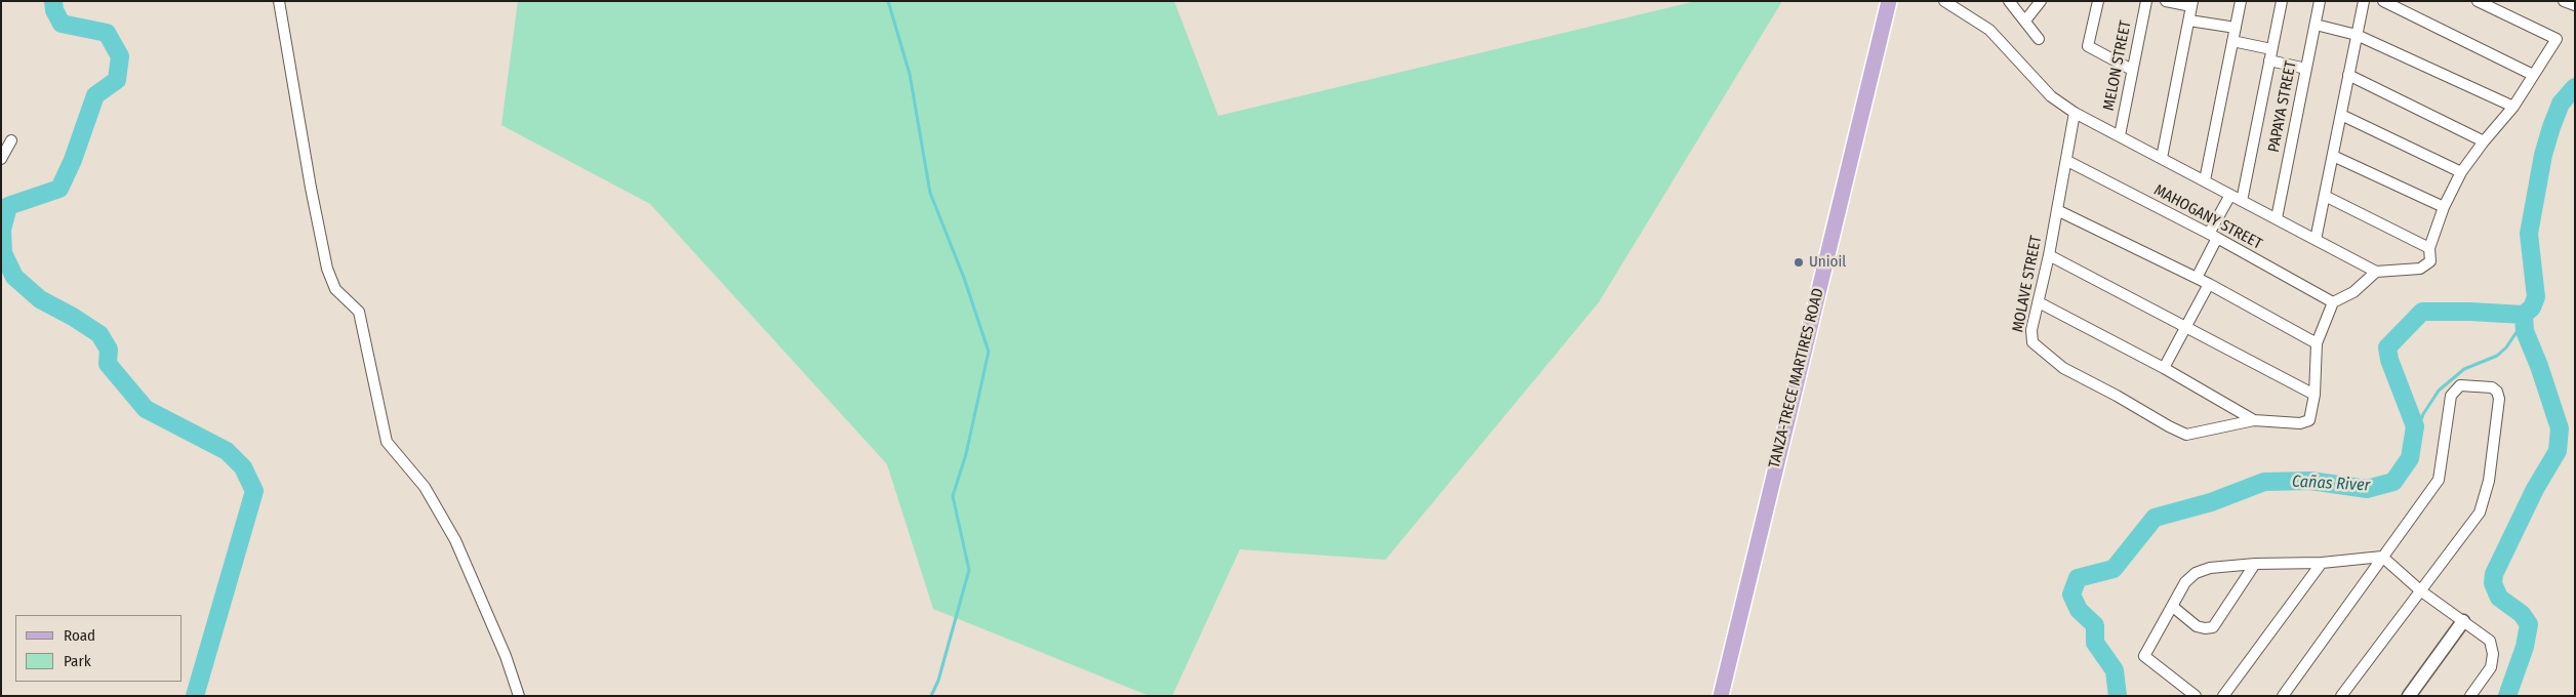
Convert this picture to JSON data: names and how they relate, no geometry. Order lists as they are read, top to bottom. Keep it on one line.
{"streets":{"main road":["TANZA-TRECE MARTIRES ROAD"],"street":["MELON STREET","PAPAYA STREET","MAHOGANY STREET","MOLAVE STREET"]},"crossings":[["MAHOGANY STREET","MOLAVE STREET"]],"water":["Cañas River"],"places":["Unioil"],"legend":["Road","Park"]}
